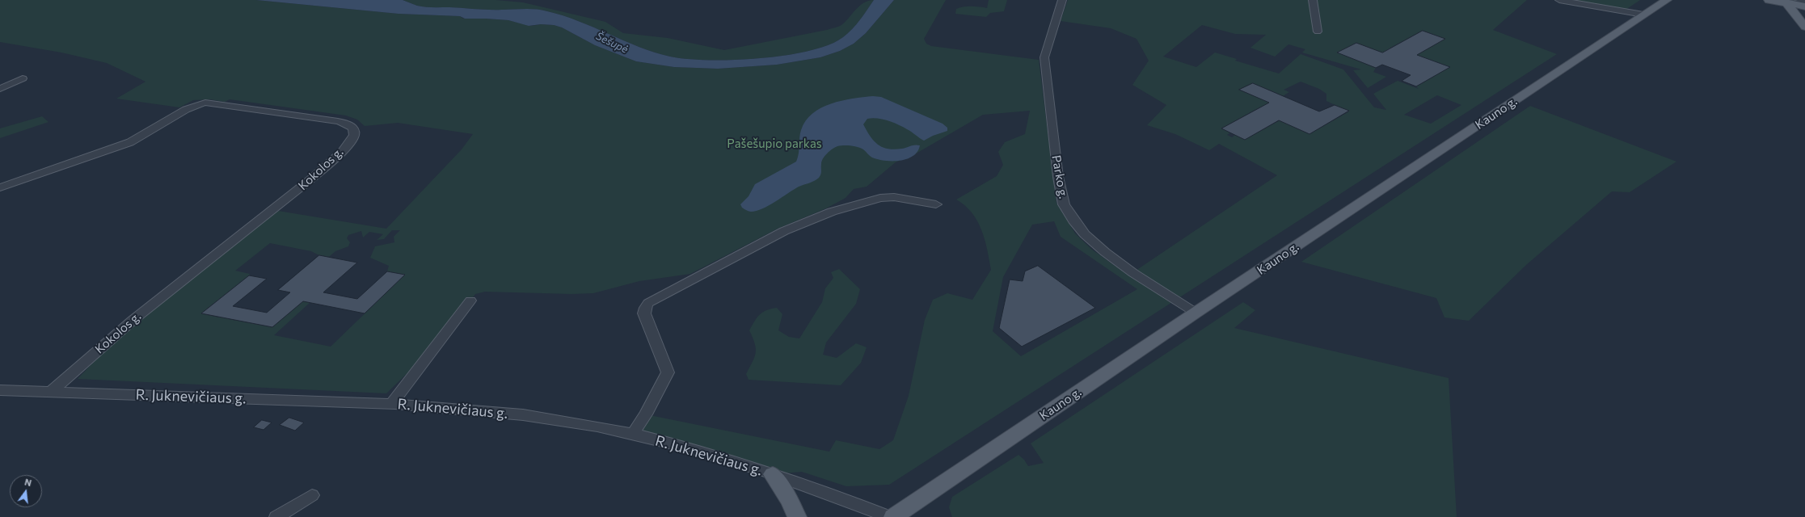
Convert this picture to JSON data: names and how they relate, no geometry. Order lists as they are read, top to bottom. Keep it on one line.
{"streets":{"main road":["Kauno g."],"street":["Kokolos g.","Parko g.","R. Juknevičiaus g."]},"crossings":[["Kauno g.","Parko g."],["Kokolos g.","R. Juknevičiaus g."]],"water":["Šešupė"],"parks":["Pašešupio parkas"],"north":"top"}
